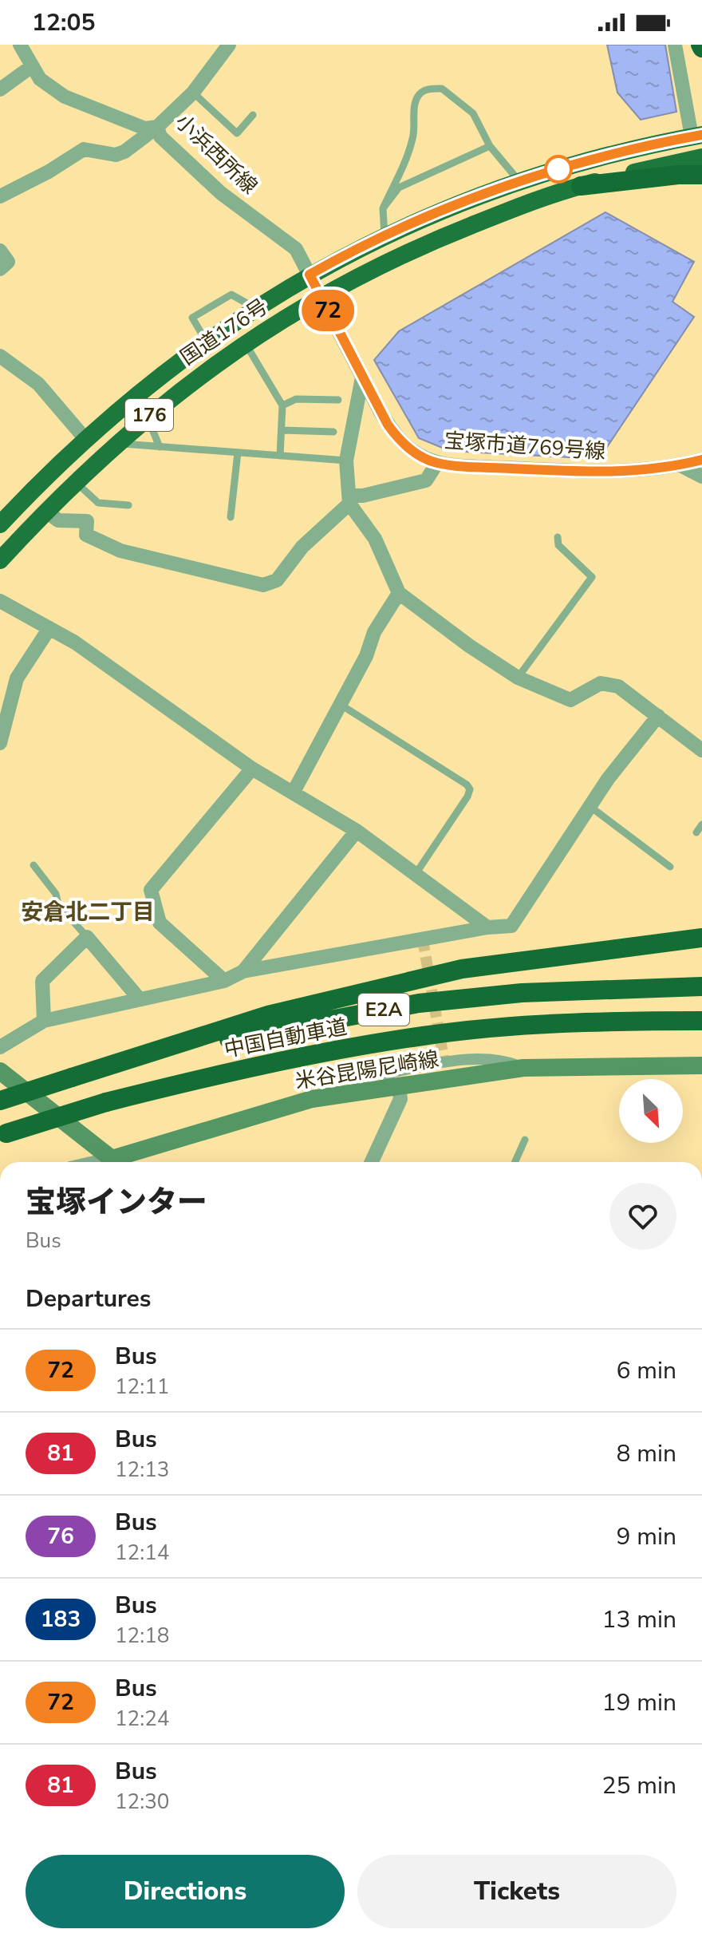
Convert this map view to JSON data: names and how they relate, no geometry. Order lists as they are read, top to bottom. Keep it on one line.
{"streets":{"highway":["国道176号","176","E2A","中国自動車道"],"main road":["米谷昆陽尼崎線"],"street":["小浜西所線","宝塚市道769号線"]},"crossings":[["小浜西所線","国道176号"],["小浜西所線","宝塚市道769号線"],["国道176号","宝塚市道769号線"]],"districts":["安倉北二丁目"],"lines":["bus line 72"],"north":"bottom right","page":{"status":"12:05","on_map":"72","heading":[["宝塚インター","Bus"],"Departures"],"list":[{"mark":"72","name":"Bus","note":"12:11","value":"6 min"},{"mark":"81","name":"Bus","note":"12:13","value":"8 min"},{"mark":"76","name":"Bus","note":"12:14","value":"9 min"},{"mark":"183","name":"Bus","note":"12:18","value":"13 min"},{"mark":"72","name":"Bus","note":"12:24","value":"19 min"},{"mark":"81","name":"Bus","note":"12:30","value":"25 min"}],"buttons":["Directions","Tickets"]}}
